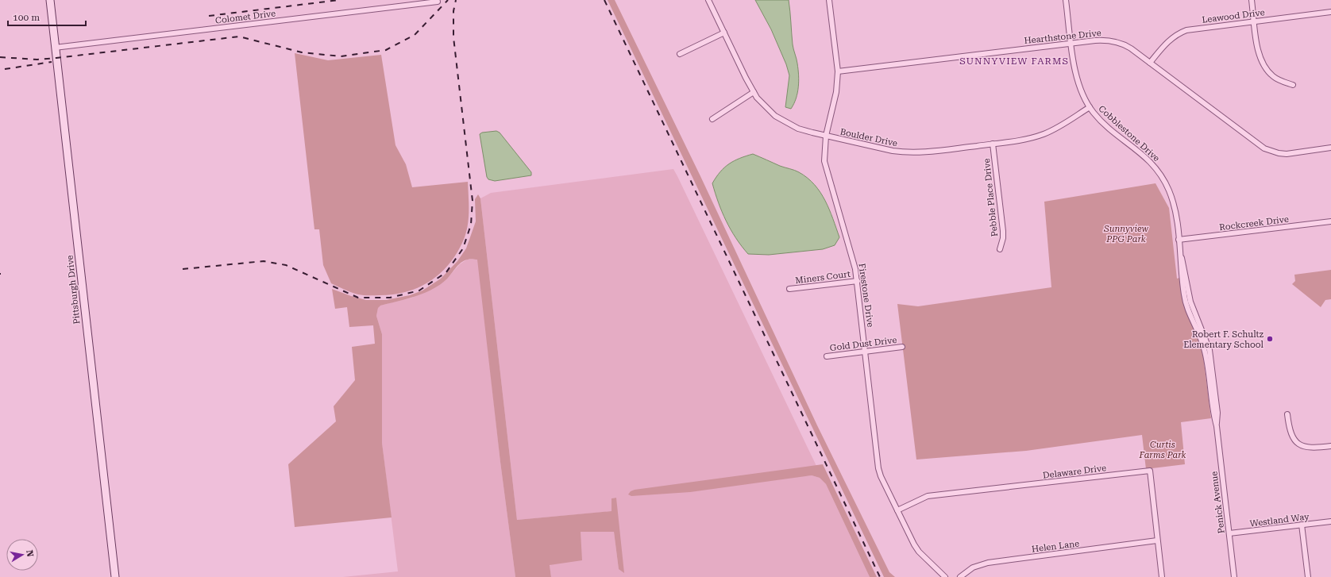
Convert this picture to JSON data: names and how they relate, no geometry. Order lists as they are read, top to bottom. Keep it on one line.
{"streets":{"street":["Leawood Drive","Colomet Drive","Hearthstone Drive","Cobblestone Drive","Boulder Drive","Pebble Place Drive","Rockcreek Drive","Miners Court","Pittsburgh Drive","Firestone Drive","Gold Dust Drive","Delaware Drive","Penick Avenue","Westland Way","Helen Lane"]},"crossings":[["Leawood Drive","Hearthstone Drive"],["Colomet Drive","Pittsburgh Drive"],["Hearthstone Drive","Cobblestone Drive"],["Hearthstone Drive","Firestone Drive"],["Cobblestone Drive","Boulder Drive"],["Cobblestone Drive","Rockcreek Drive"],["Cobblestone Drive","Penick Avenue"],["Boulder Drive","Pebble Place Drive"],["Boulder Drive","Firestone Drive"],["Rockcreek Drive","Penick Avenue"],["Miners Court","Firestone Drive"],["Firestone Drive","Gold Dust Drive"],["Firestone Drive","Delaware Drive"],["Delaware Drive","Helen Lane"],["Penick Avenue","Westland Way"]],"districts":["SUNNYVIEW FARMS"],"parks":["Sunnyview PPG Park","Curtis Farms Park"],"places":["Robert F. Schultz Elementary School"],"scale_bar":"100 m","north":"right"}
